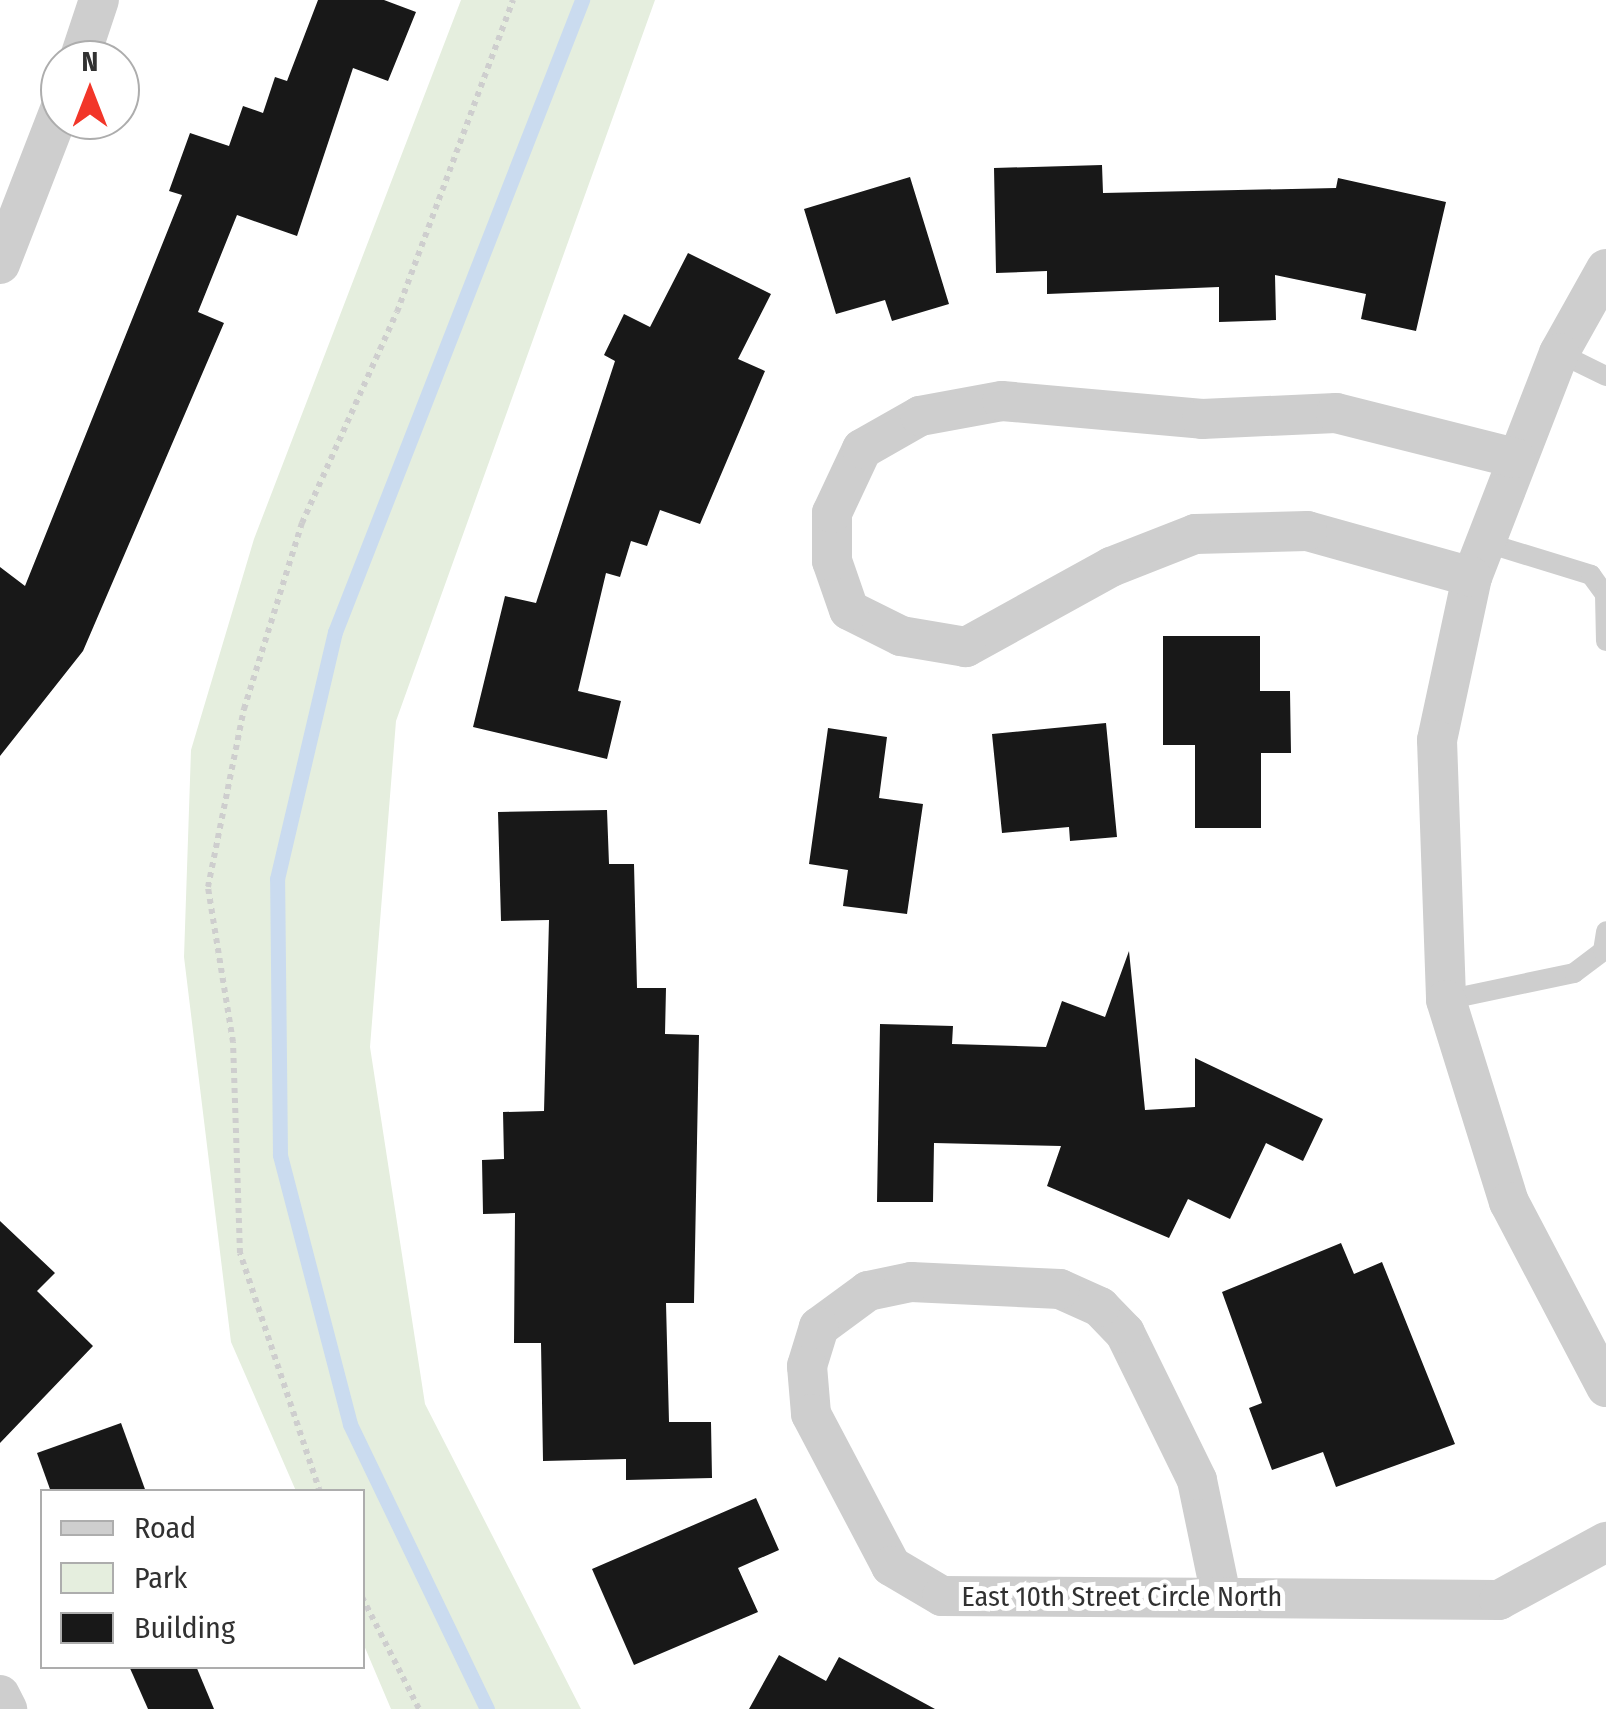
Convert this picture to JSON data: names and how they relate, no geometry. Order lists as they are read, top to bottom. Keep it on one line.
{"streets":{"street":["East 10th Street Circle North"]},"legend":["Road","Park","Building"],"north":"top"}
